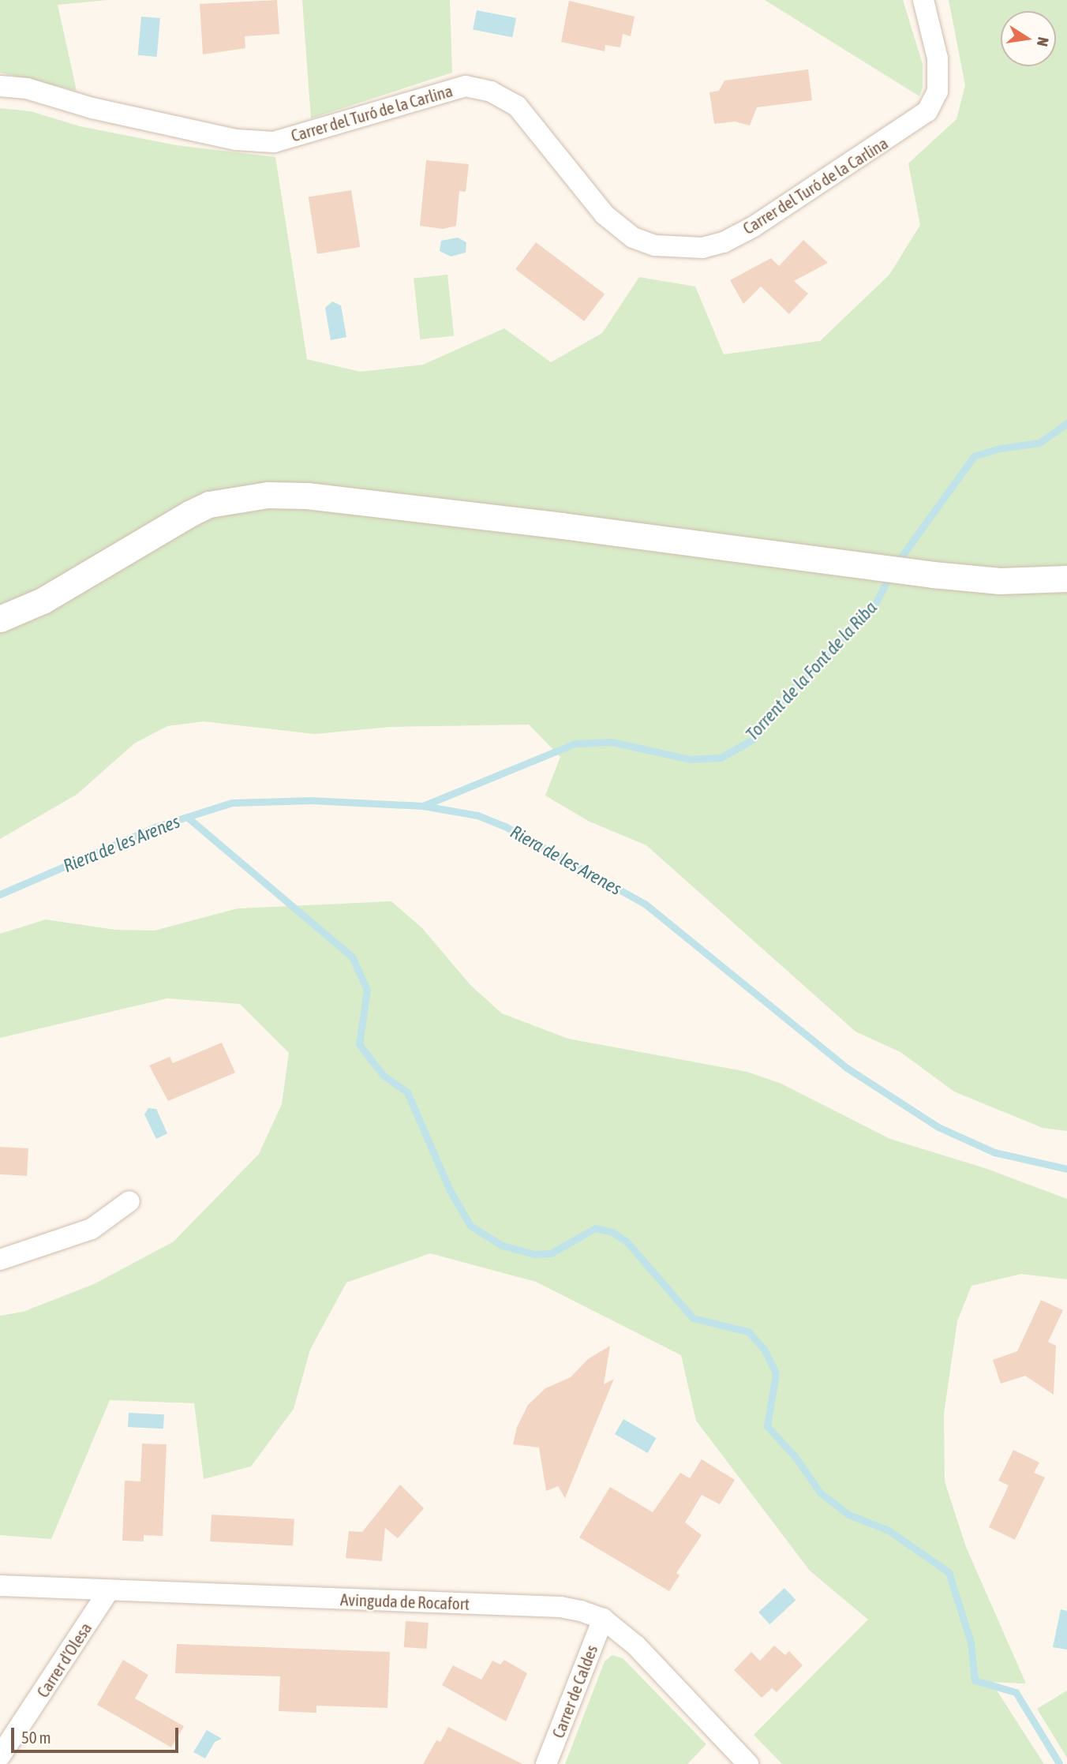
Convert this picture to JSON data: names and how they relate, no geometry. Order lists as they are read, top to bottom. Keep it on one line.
{"streets":{"street":["Carrer del Turó de la Carlina","Avinguda de Rocafort","Carrer d'Olesa","Carrer de Caldes"]},"crossings":[["Avinguda de Rocafort","Carrer d'Olesa"],["Avinguda de Rocafort","Carrer de Caldes"]],"water":["Torrent de la Font de la Riba","Riera de les Arenes"],"scale_bar":"50 m","north":"right"}
